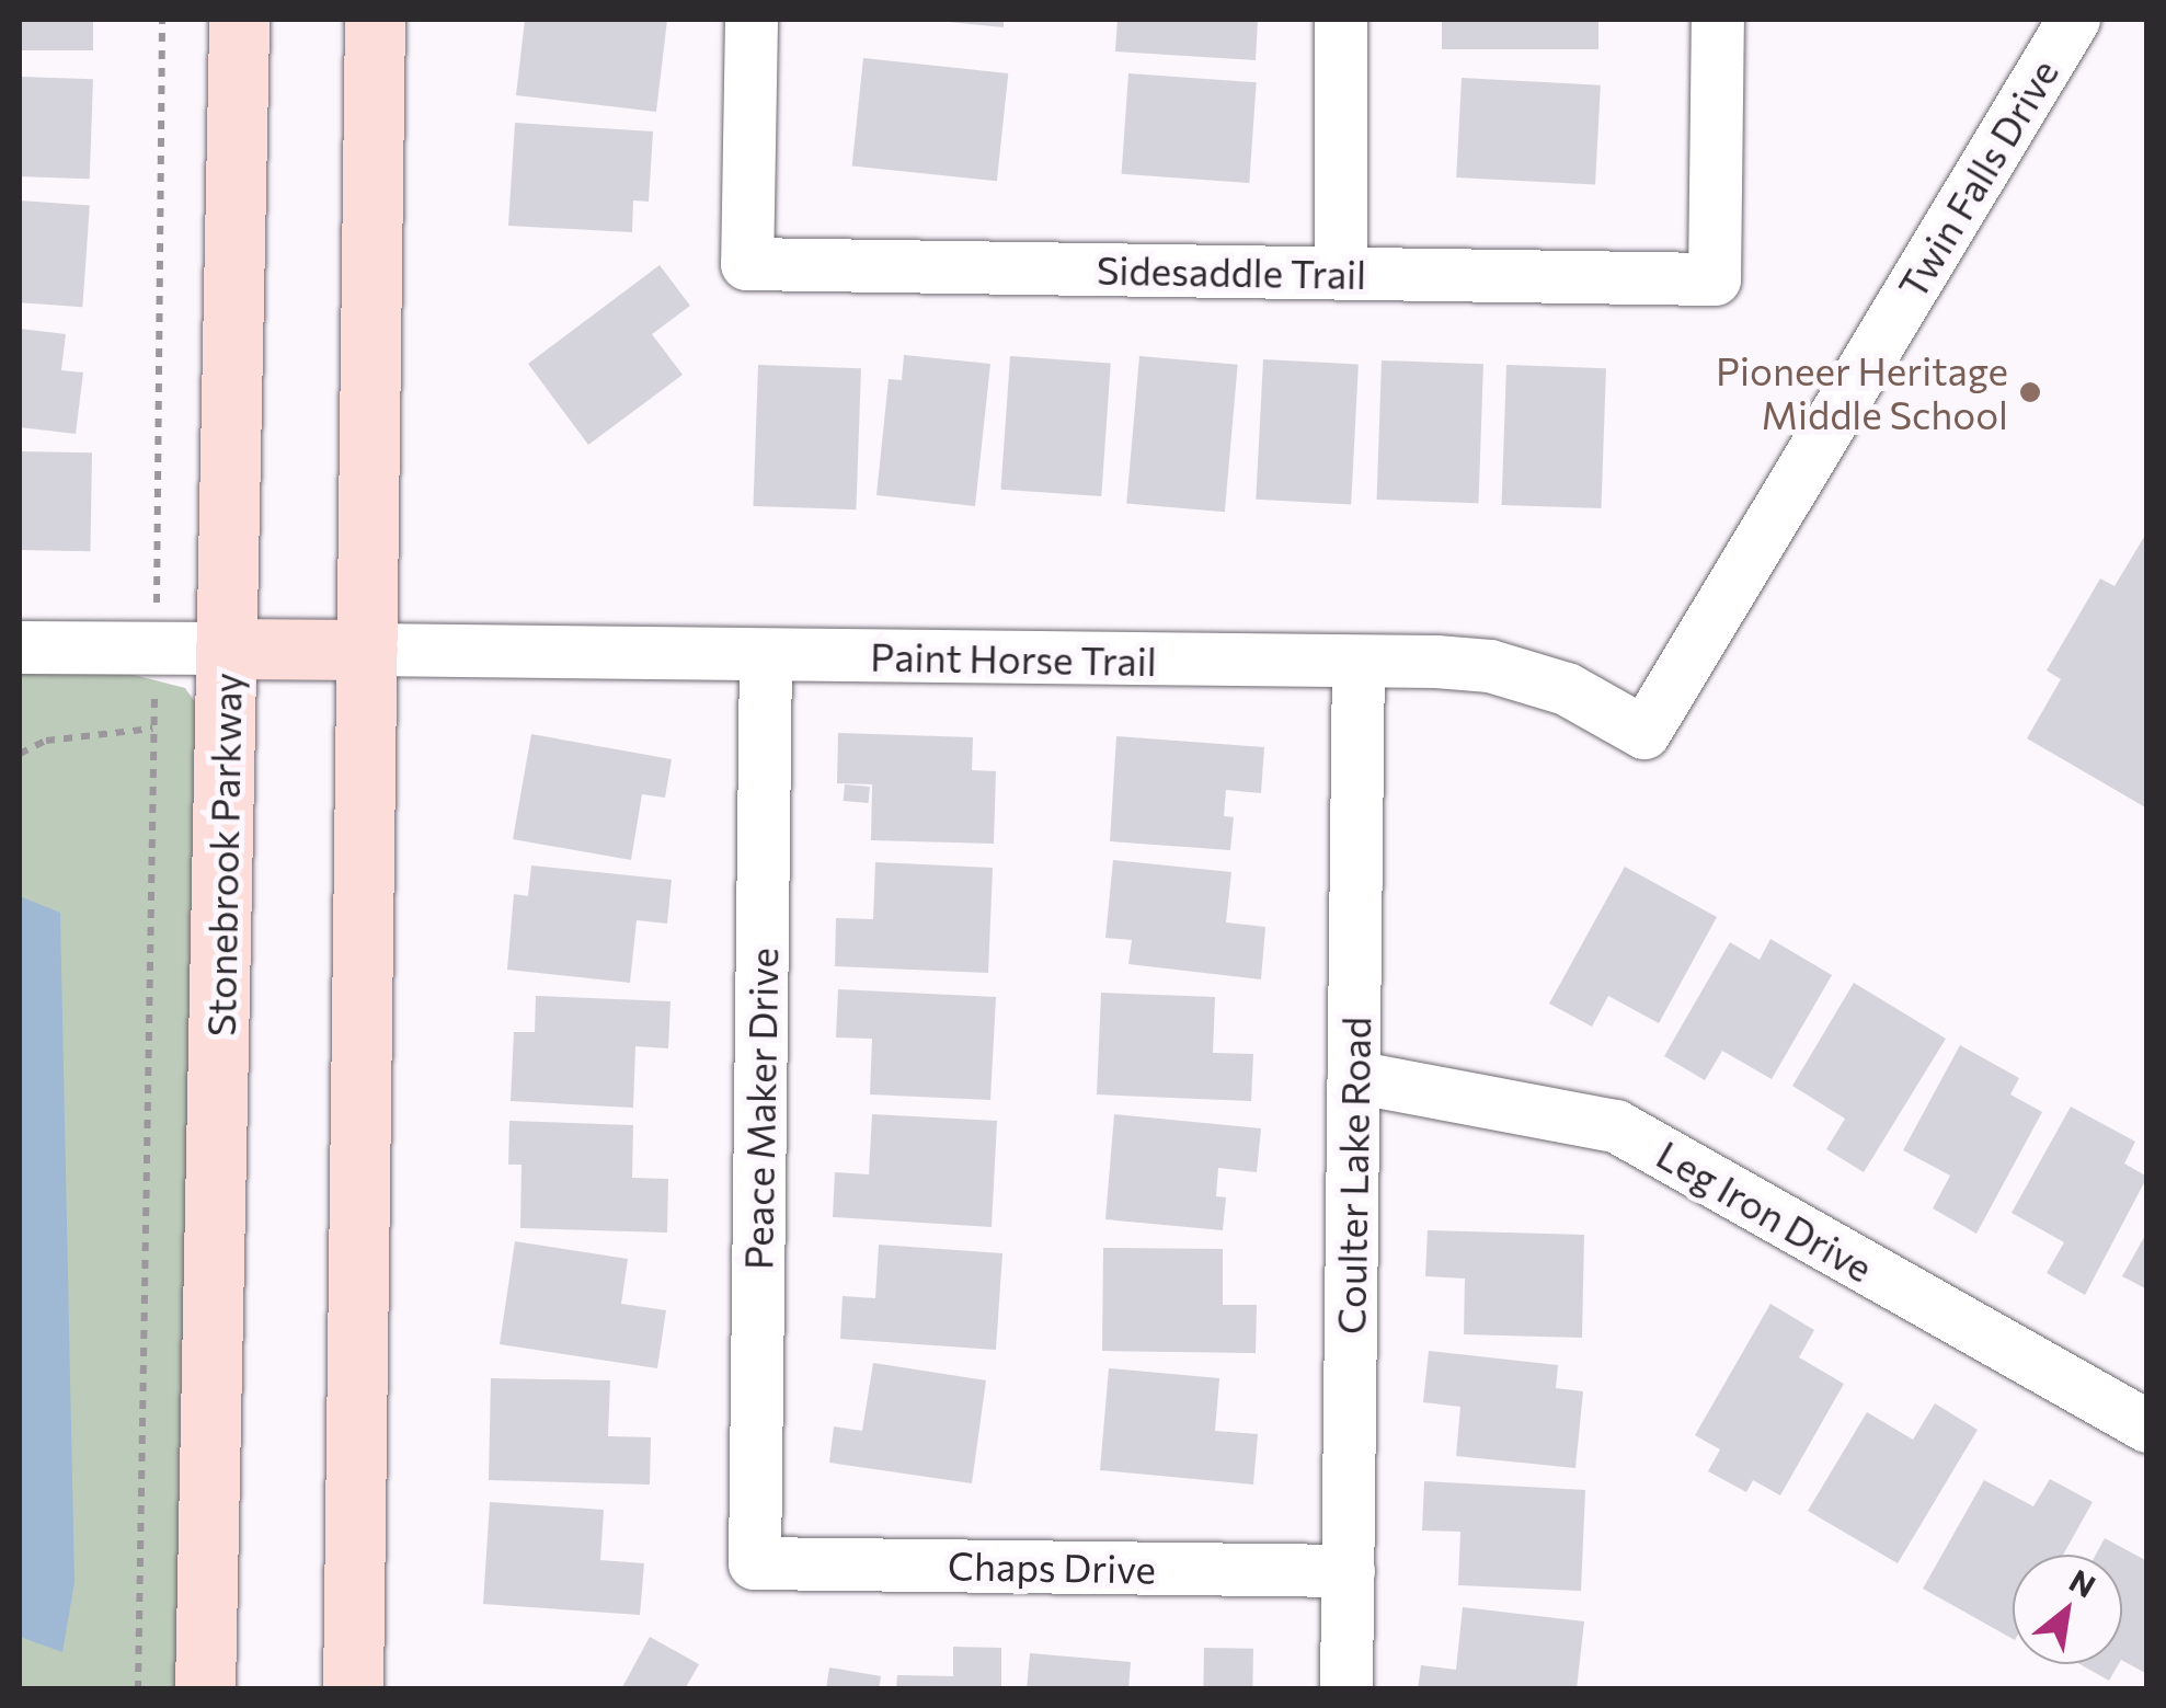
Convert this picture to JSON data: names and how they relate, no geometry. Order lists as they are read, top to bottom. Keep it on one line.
{"streets":{"main road":["Stonebrook Parkway"],"street":["Twin Falls Drive","Sidesaddle Trail","Paint Horse Trail","Peace Maker Drive","Coulter Lake Road","Leg Iron Drive","Chaps Drive"]},"crossings":[["Twin Falls Drive","Paint Horse Trail"],["Paint Horse Trail","Peace Maker Drive"],["Paint Horse Trail","Coulter Lake Road"],["Peace Maker Drive","Chaps Drive"],["Coulter Lake Road","Leg Iron Drive"],["Coulter Lake Road","Chaps Drive"]],"places":["Pioneer Heritage Middle School"],"north":"top right"}
